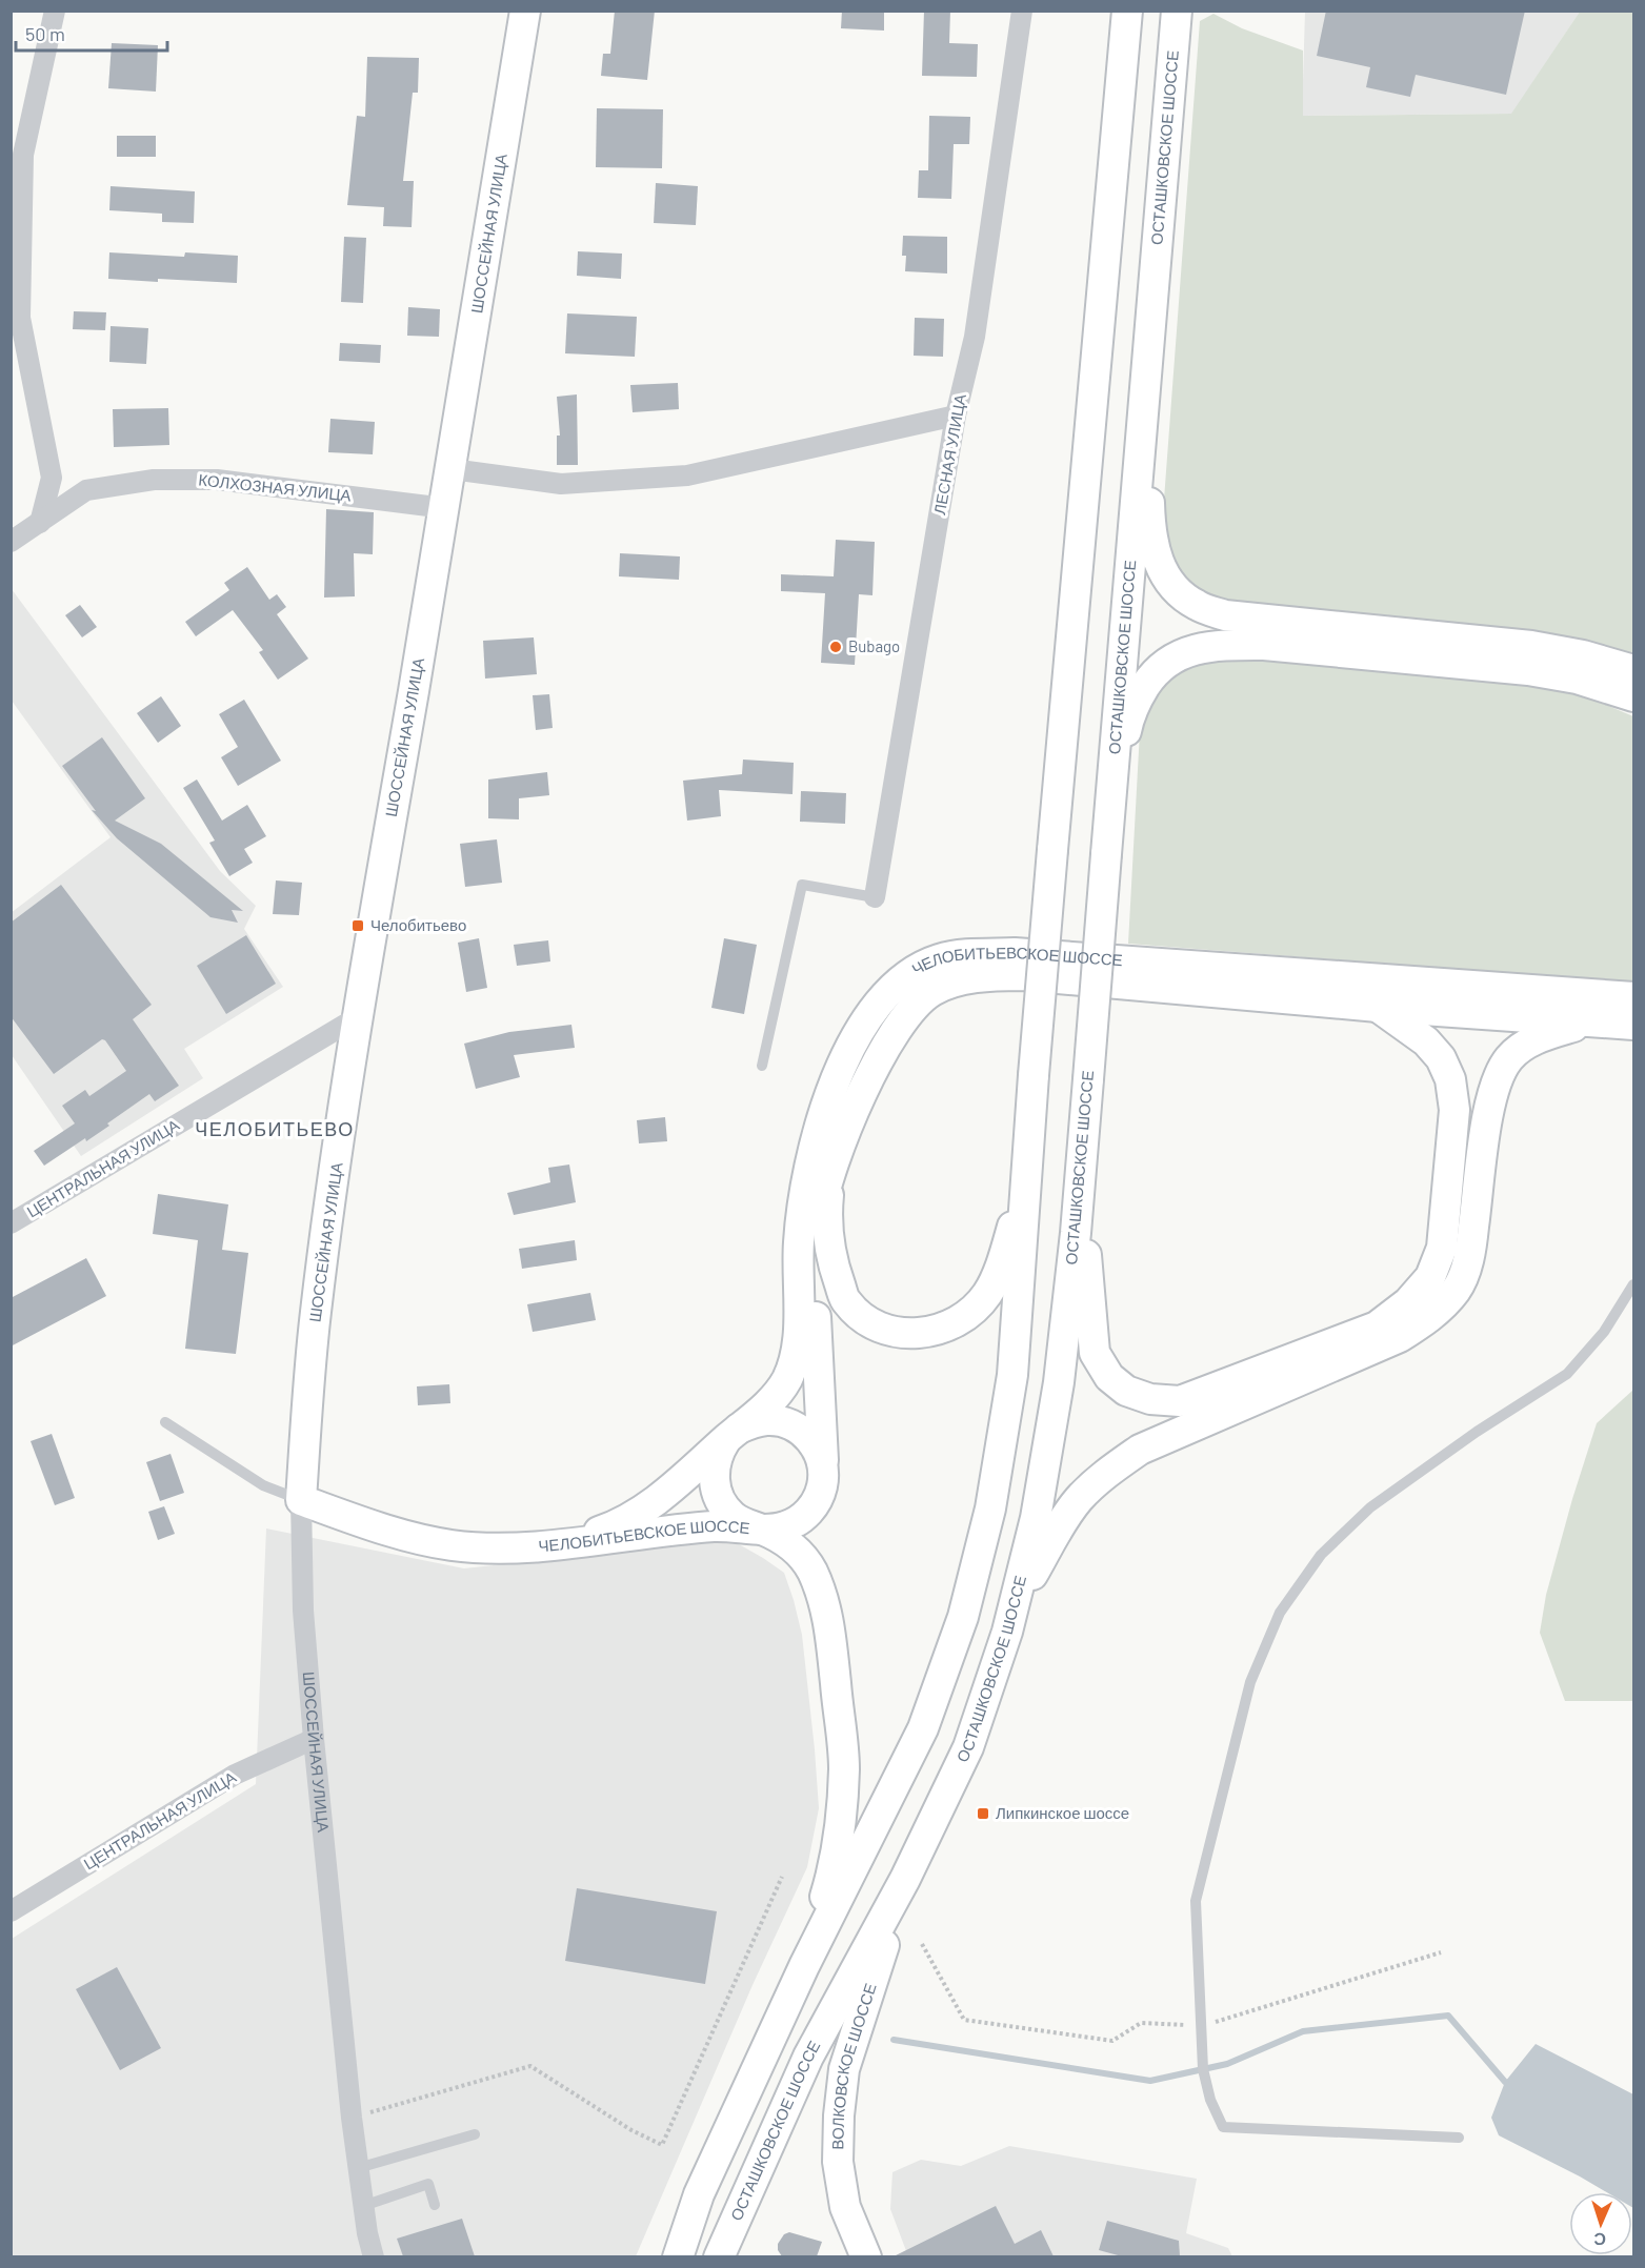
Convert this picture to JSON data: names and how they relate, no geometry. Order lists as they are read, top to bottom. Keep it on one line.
{"streets":{"street":["ОСТАШКОВСКОЕ ШОССЕ","ШОССЕЙНАЯ УЛИЦА","ЛЕСНАЯ УЛИЦА","КОЛХОЗНАЯ УЛИЦА","ЧЕЛОБИТЬЕВСКОЕ ШОССЕ","ЦЕНТРАЛЬНАЯ УЛИЦА","ВОЛКОВСКОЕ ШОССЕ"]},"crossings":[["ОСТАШКОВСКОЕ ШОССЕ","ВОЛКОВСКОЕ ШОССЕ"],["ШОССЕЙНАЯ УЛИЦА","КОЛХОЗНАЯ УЛИЦА"],["ШОССЕЙНАЯ УЛИЦА","ЧЕЛОБИТЬЕВСКОЕ ШОССЕ"],["ШОССЕЙНАЯ УЛИЦА","ЦЕНТРАЛЬНАЯ УЛИЦА"]],"districts":["ЧЕЛОБИТЬЕВО"],"places":{"other":["Bubago"],"transit":["Челобитьево","Липкинское шоссе"]},"scale_bar":"50 m","north":"bottom"}
